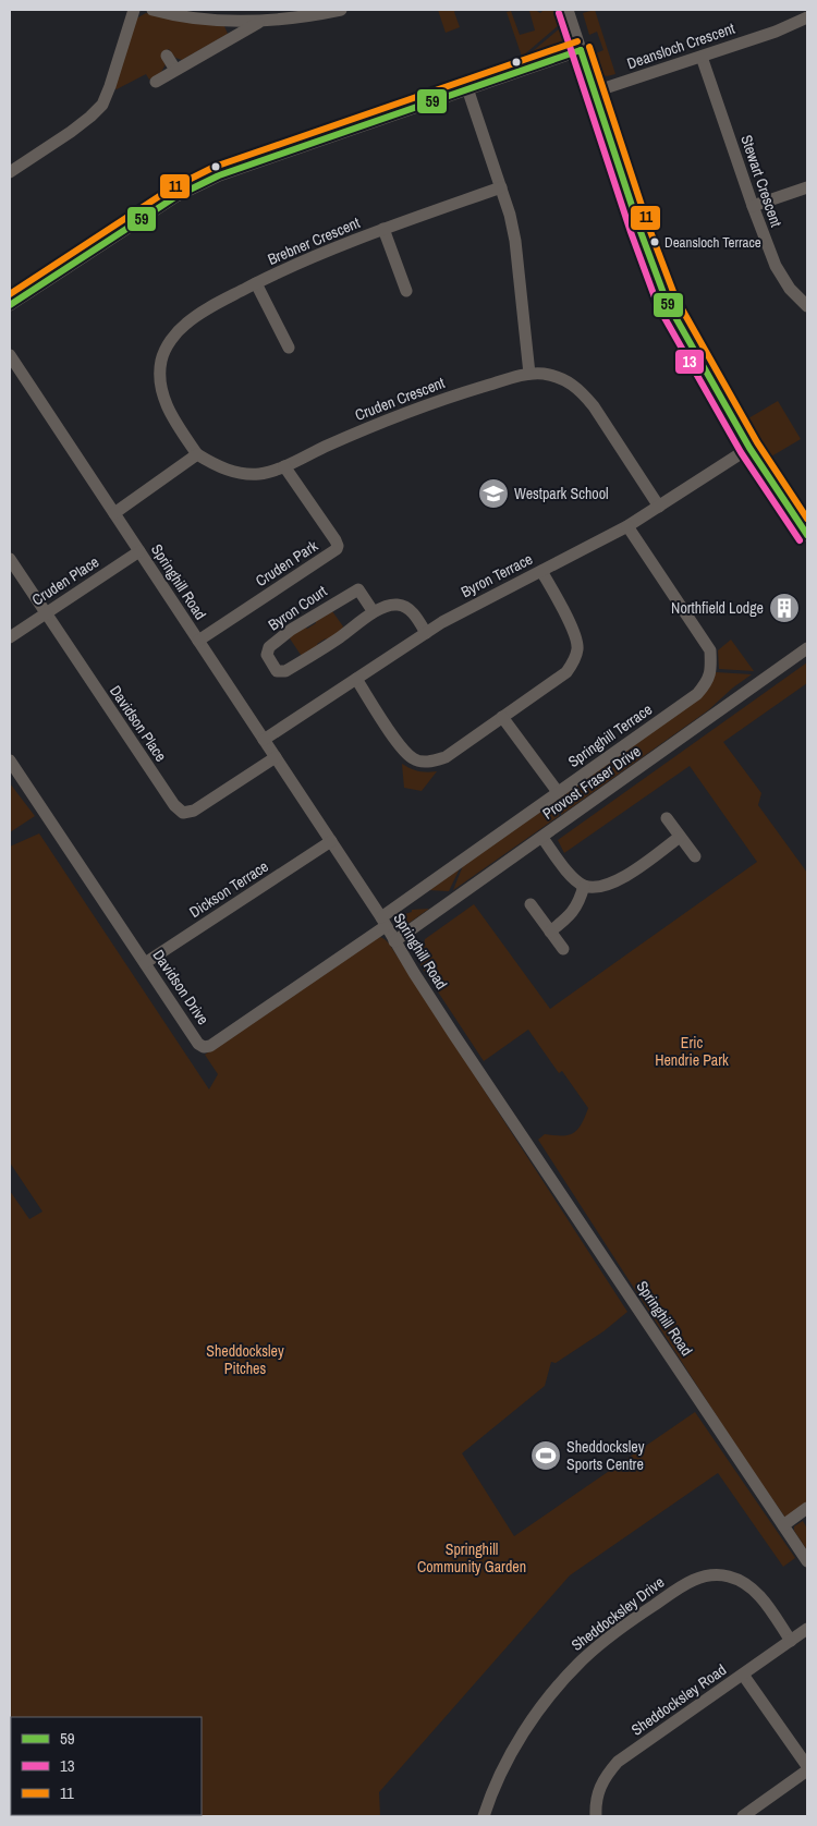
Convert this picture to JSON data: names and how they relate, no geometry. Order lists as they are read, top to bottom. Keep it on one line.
{"streets":{"street":["Deansloch Crescent","Stewart Crescent","Brebner Crescent","Cruden Crescent","Cruden Park","Byron Terrace","Cruden Place","Springhill Road","Byron Court","Davidson Place","Springhill Terrace","Provost Fraser Drive","Dickson Terrace","Davidson Drive","Sheddocksley Drive","Sheddocksley Road"]},"crossings":[["Deansloch Crescent","Stewart Crescent"],["Brebner Crescent","Cruden Crescent"],["Cruden Crescent","Cruden Park"],["Cruden Crescent","Byron Terrace"],["Cruden Park","Springhill Road"],["Byron Terrace","Springhill Road"],["Byron Terrace","Byron Court"],["Byron Terrace","Springhill Terrace"],["Cruden Place","Springhill Road"],["Cruden Place","Davidson Place"],["Springhill Road","Davidson Place"],["Springhill Road","Springhill Terrace"],["Springhill Road","Provost Fraser Drive"],["Springhill Road","Dickson Terrace"],["Springhill Road","Davidson Drive"],["Springhill Terrace","Davidson Drive"],["Dickson Terrace","Davidson Drive"],["Sheddocksley Drive","Sheddocksley Road"]],"parks":["Eric Hendrie Park","Sheddocksley Pitches","Springhill Community Garden"],"places":{"other":["Deansloch Terrace"],"school or university":["Westpark School"],"building":["Northfield Lodge"],"sports":["Sheddocksley Sports Centre"]},"lines":["transit line 13","transit line 11","transit line 59"],"legend":["59","13","11"]}
